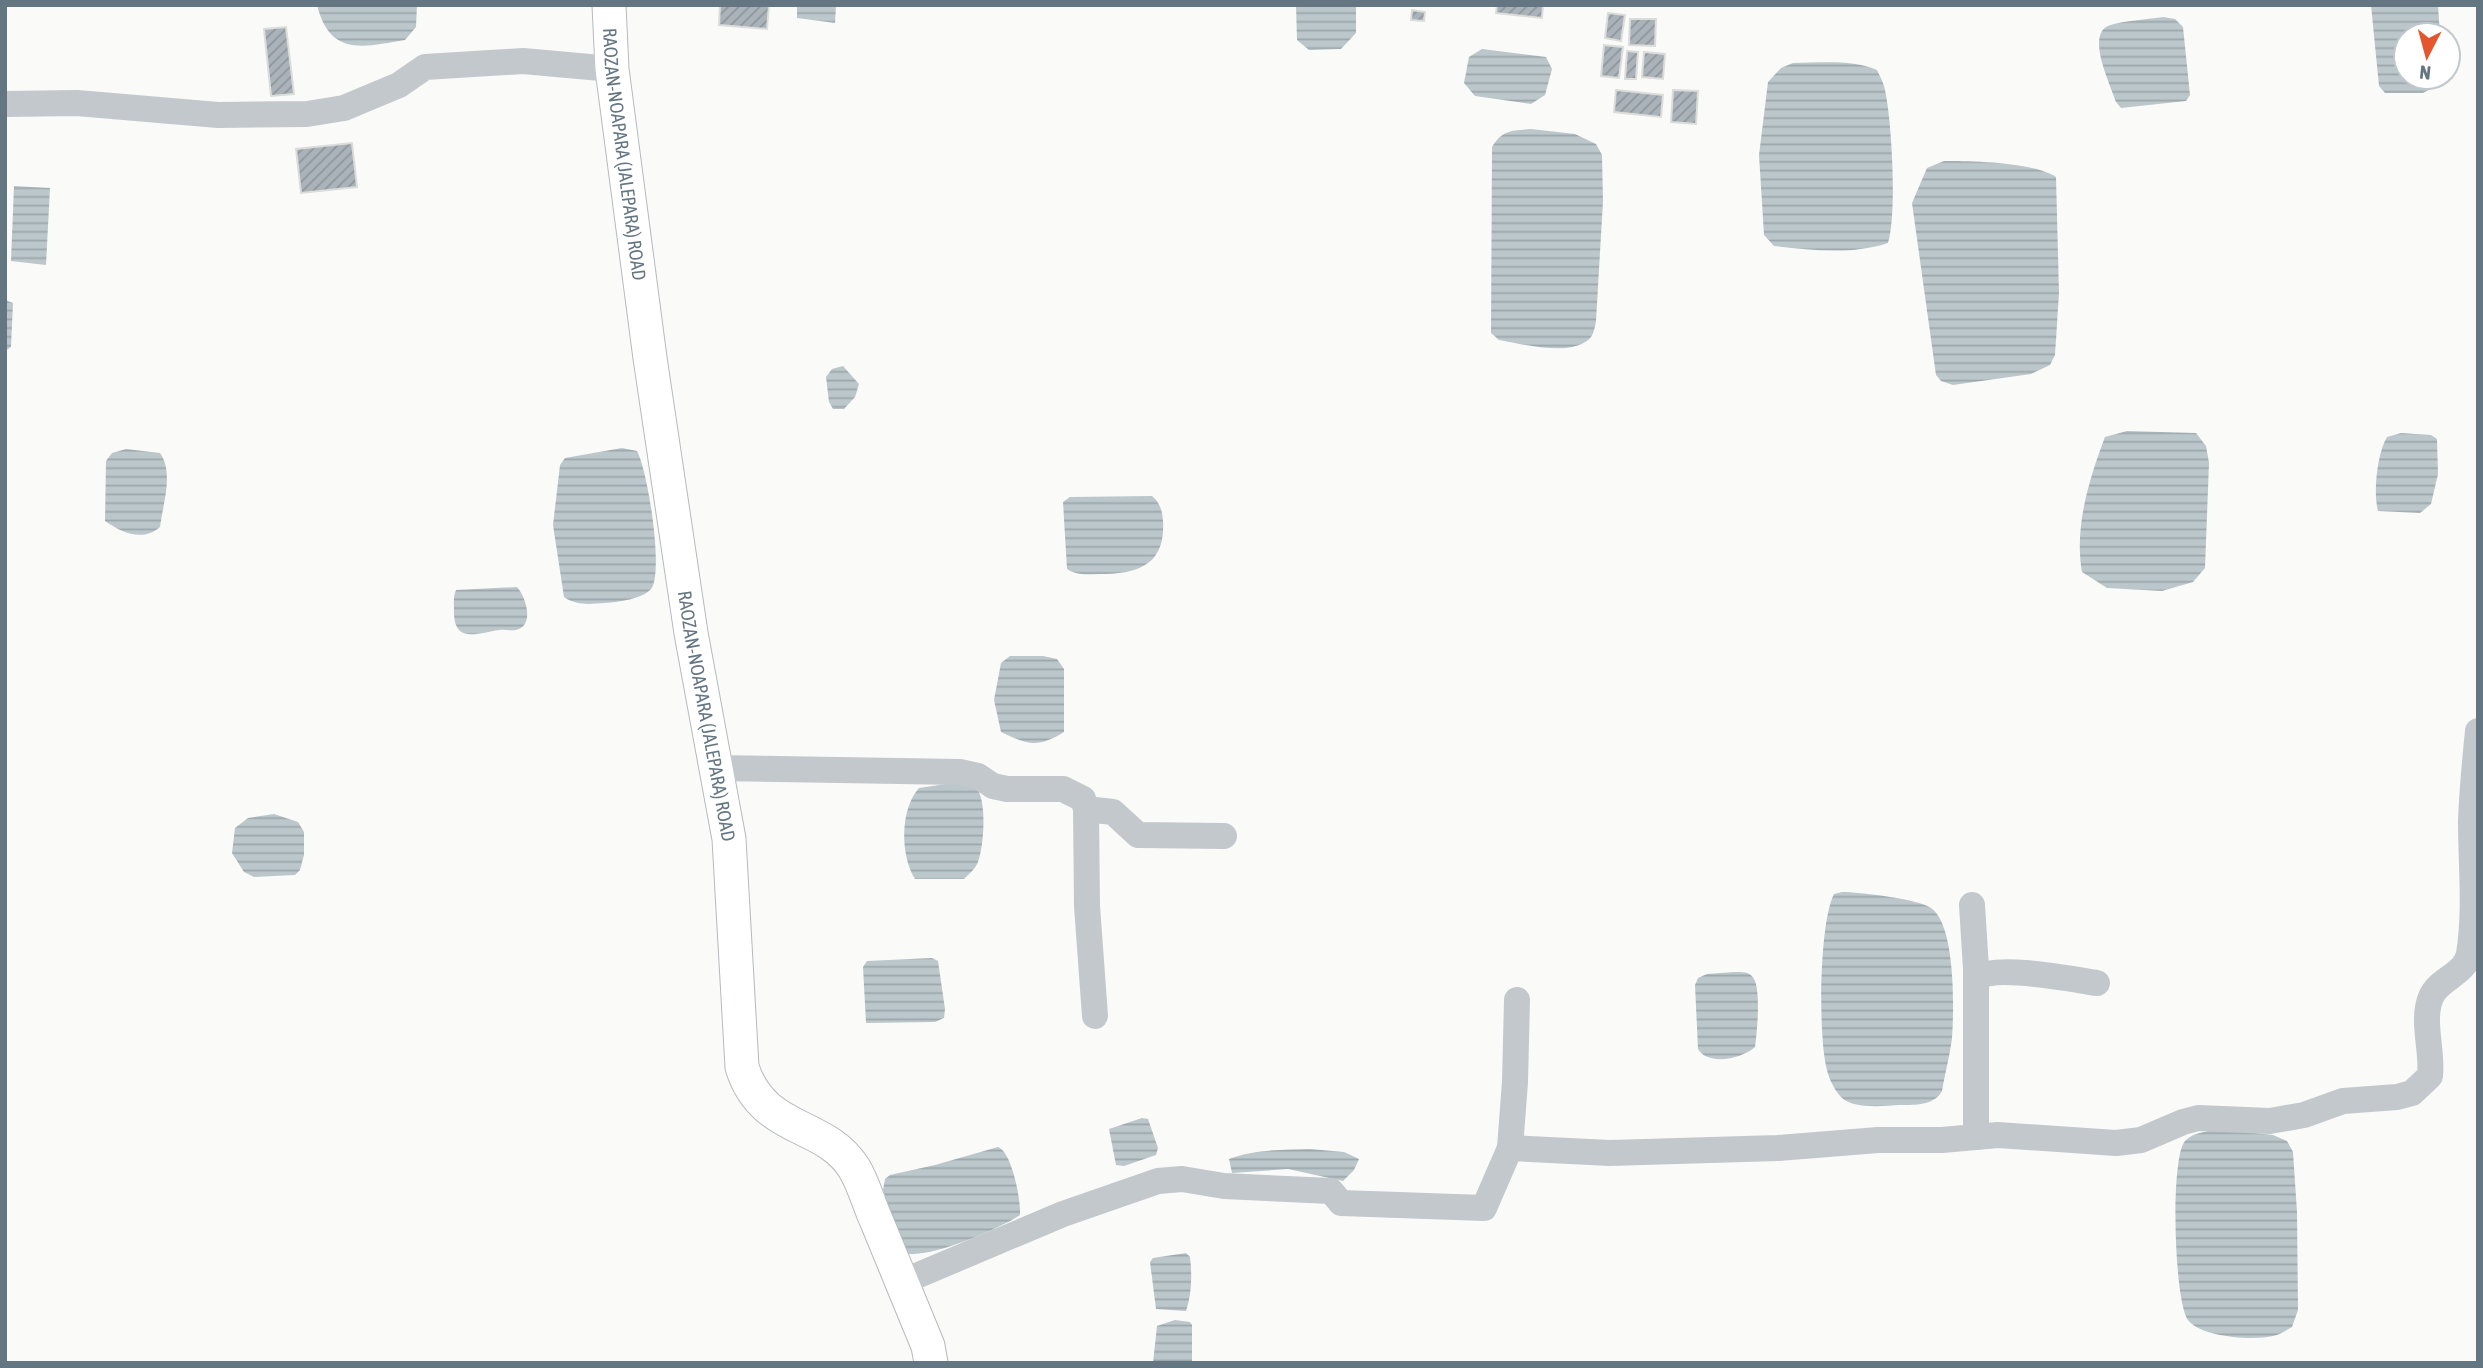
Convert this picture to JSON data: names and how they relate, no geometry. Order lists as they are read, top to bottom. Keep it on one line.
{"streets":{"main road":["RAOZAN-NOAPARA (JALEPARA) ROAD"]},"north":"bottom"}
